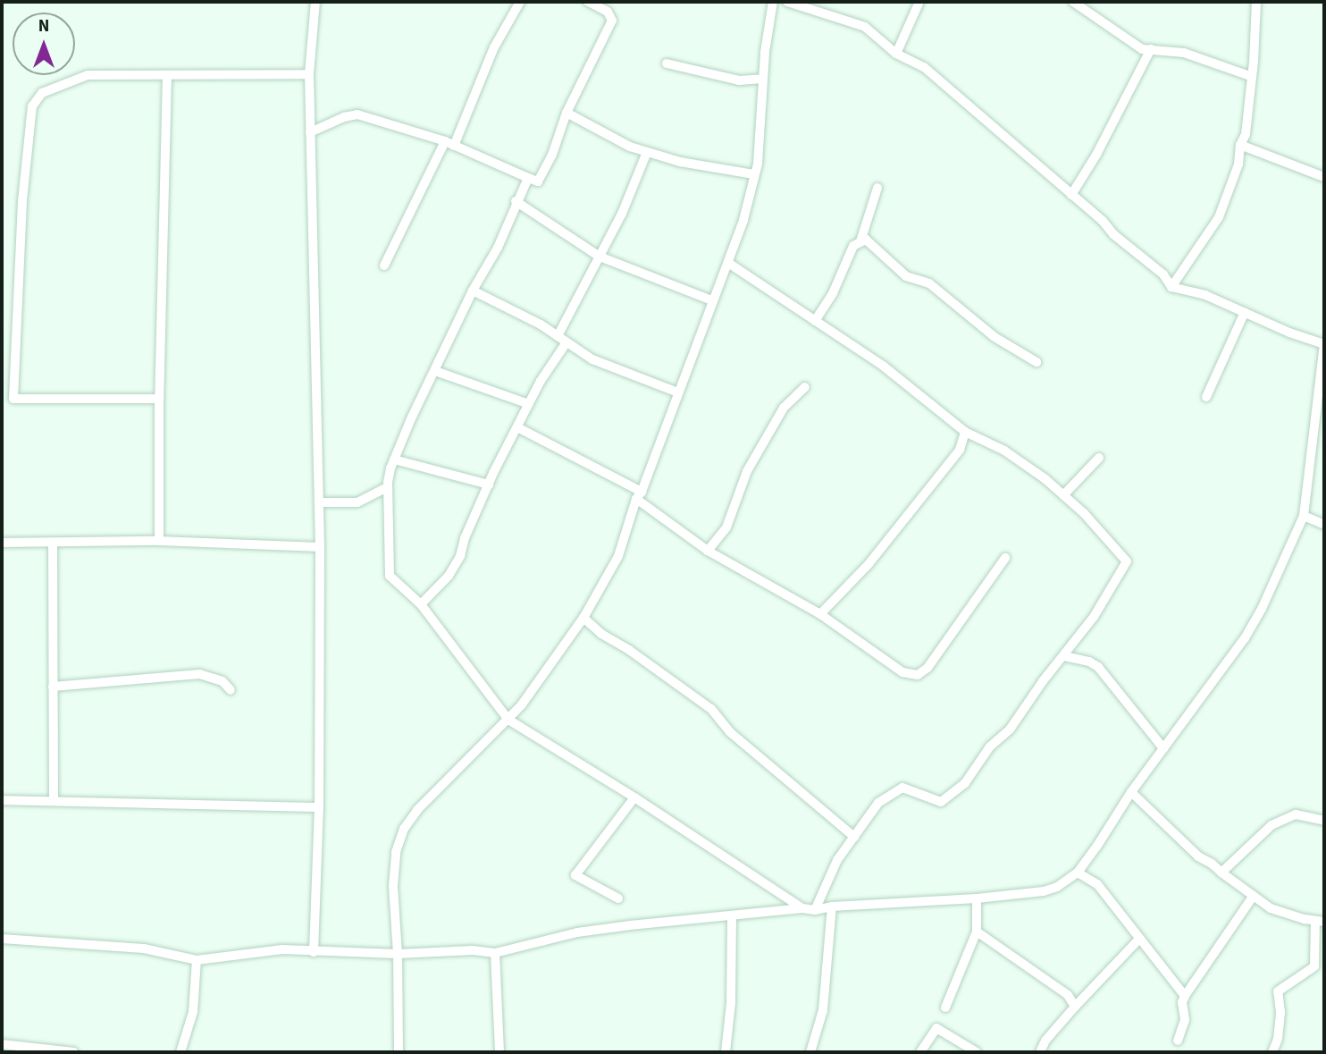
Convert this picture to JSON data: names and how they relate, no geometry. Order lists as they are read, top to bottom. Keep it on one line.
{"north":"top"}
